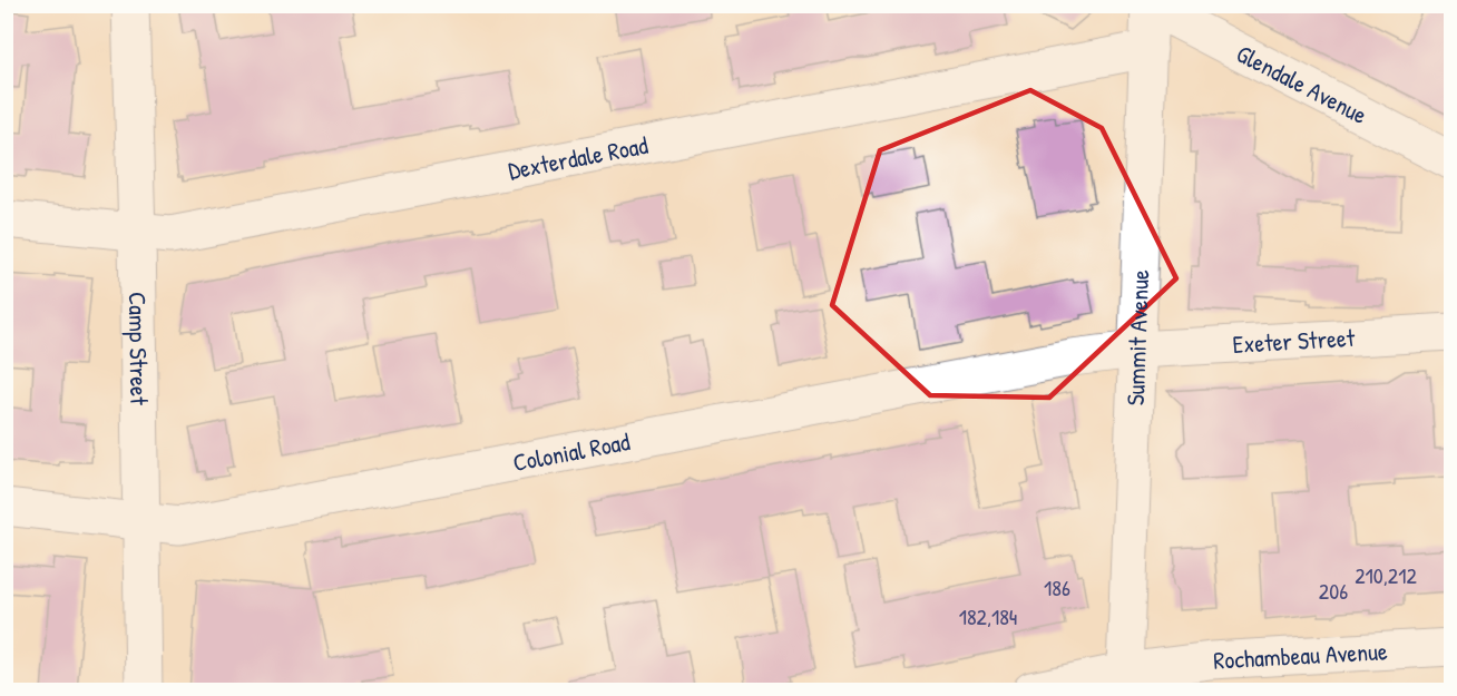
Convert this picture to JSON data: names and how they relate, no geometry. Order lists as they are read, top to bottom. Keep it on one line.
{"streets":{"street":["Glendale Avenue","Dexterdale Road","Summit Avenue","Exeter Street","Camp Street","Colonial Road","Rochambeau Avenue"]},"crossings":[["Glendale Avenue","Summit Avenue"],["Dexterdale Road","Summit Avenue"],["Dexterdale Road","Camp Street"],["Summit Avenue","Exeter Street"],["Summit Avenue","Colonial Road"],["Summit Avenue","Rochambeau Avenue"],["Exeter Street","Colonial Road"],["Camp Street","Colonial Road"]],"house_numbers":["210,212","186","206","182,184"]}
